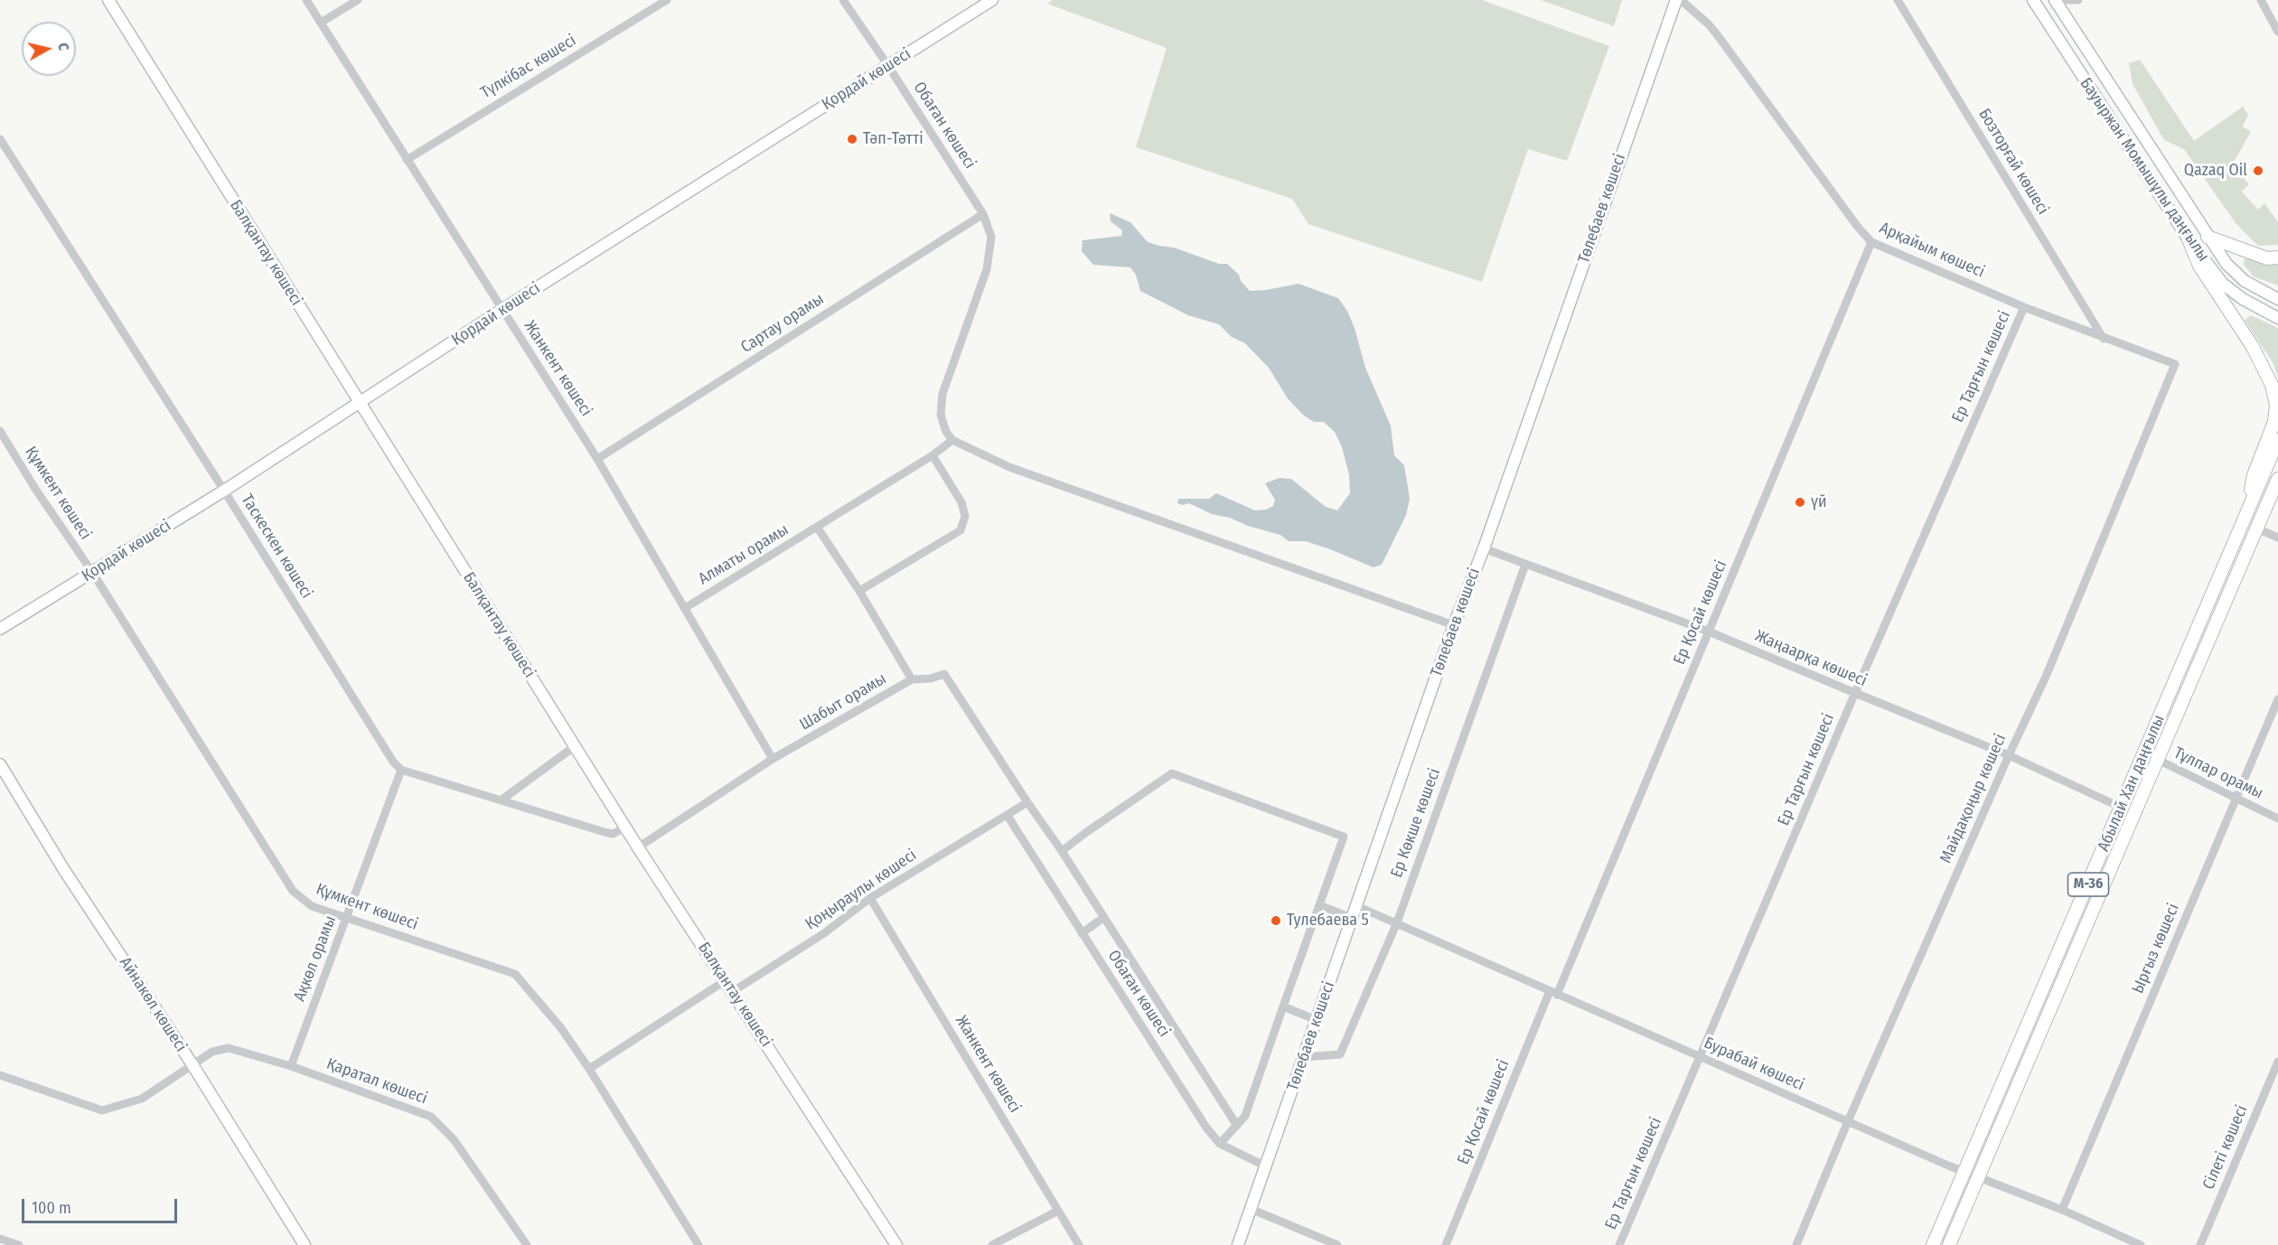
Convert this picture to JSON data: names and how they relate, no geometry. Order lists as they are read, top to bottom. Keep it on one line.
{"streets":{"main road":["Абылай Хан даңғылы","M-36"],"street":["Түлкібас көшесі","Қордай көшесі","Обаған көшесі","Бозторғай көшесі","Бауыржан Момышұлы даңғылы","Төлебаев көшесі","Арқайым көшесі","Балқантау көшесі","Сартау орамы","Ер Тарғын көшесі","Жанкент көшесі","Құмкент көшесі","Таскескен көшесі","Алматы орамы","Ер Қосай көшесі","Жаңаарқа көшесі","Шабыт орамы","Тұлпар орамы","Майдақоңыр көшесі","Ер Көкше көшесі","Қоңыраулы көшесі","Ырғыз көшесі","Ақкөл орамы","Айнакөл көшесі","Бурабай көшесі","Қаратал көшесі","Сілеті көшесі"]},"crossings":[["Түлкібас көшесі","Жанкент көшесі"],["Қордай көшесі","Обаған көшесі"],["Қордай көшесі","Балқантау көшесі"],["Қордай көшесі","Жанкент көшесі"],["Қордай көшесі","Құмкент көшесі"],["Қордай көшесі","Таскескен көшесі"],["Обаған көшесі","Төлебаев көшесі"],["Обаған көшесі","Сартау орамы"],["Обаған көшесі","Алматы орамы"],["Обаған көшесі","Қоңыраулы көшесі"],["Бозторғай көшесі","Арқайым көшесі"],["Төлебаев көшесі","Жаңаарқа көшесі"],["Төлебаев көшесі","Ер Көкше көшесі"],["Төлебаев көшесі","Бурабай көшесі"],["Арқайым көшесі","Ер Тарғын көшесі"],["Арқайым көшесі","Ер Қосай көшесі"],["Арқайым көшесі","Майдақоңыр көшесі"],["Балқантау көшесі","Шабыт орамы"],["Балқантау көшесі","Қоңыраулы көшесі"],["Сартау орамы","Жанкент көшесі"],["Ер Тарғын көшесі","Жаңаарқа көшесі"],["Ер Тарғын көшесі","Бурабай көшесі"],["Жанкент көшесі","Алматы орамы"],["Жанкент көшесі","Шабыт орамы"],["Жанкент көшесі","Қоңыраулы көшесі"],["Құмкент көшесі","Ақкөл орамы"],["Таскескен көшесі","Ақкөл орамы"],["Алматы орамы","Шабыт орамы"],["Ер Қосай көшесі","Жаңаарқа көшесі"],["Ер Қосай көшесі","Бурабай көшесі"],["Жаңаарқа көшесі","Абылай Хан даңғылы"],["Жаңаарқа көшесі","Майдақоңыр көшесі"],["Жаңаарқа көшесі","Ер Көкше көшесі"],["Тұлпар орамы","Абылай Хан даңғылы"],["Тұлпар орамы","Ырғыз көшесі"],["Абылай Хан даңғылы","Бурабай көшесі"],["Майдақоңыр көшесі","Бурабай көшесі"],["Ер Көкше көшесі","Бурабай көшесі"],["Ырғыз көшесі","Бурабай көшесі"],["Ақкөл орамы","Қаратал көшесі"],["Айнакөл көшесі","Қаратал көшесі"]],"places":["Тәп-Тәтті","Qazaq Oil","үй","Тулебаева 5"],"scale_bar":"100 m","north":"right"}
